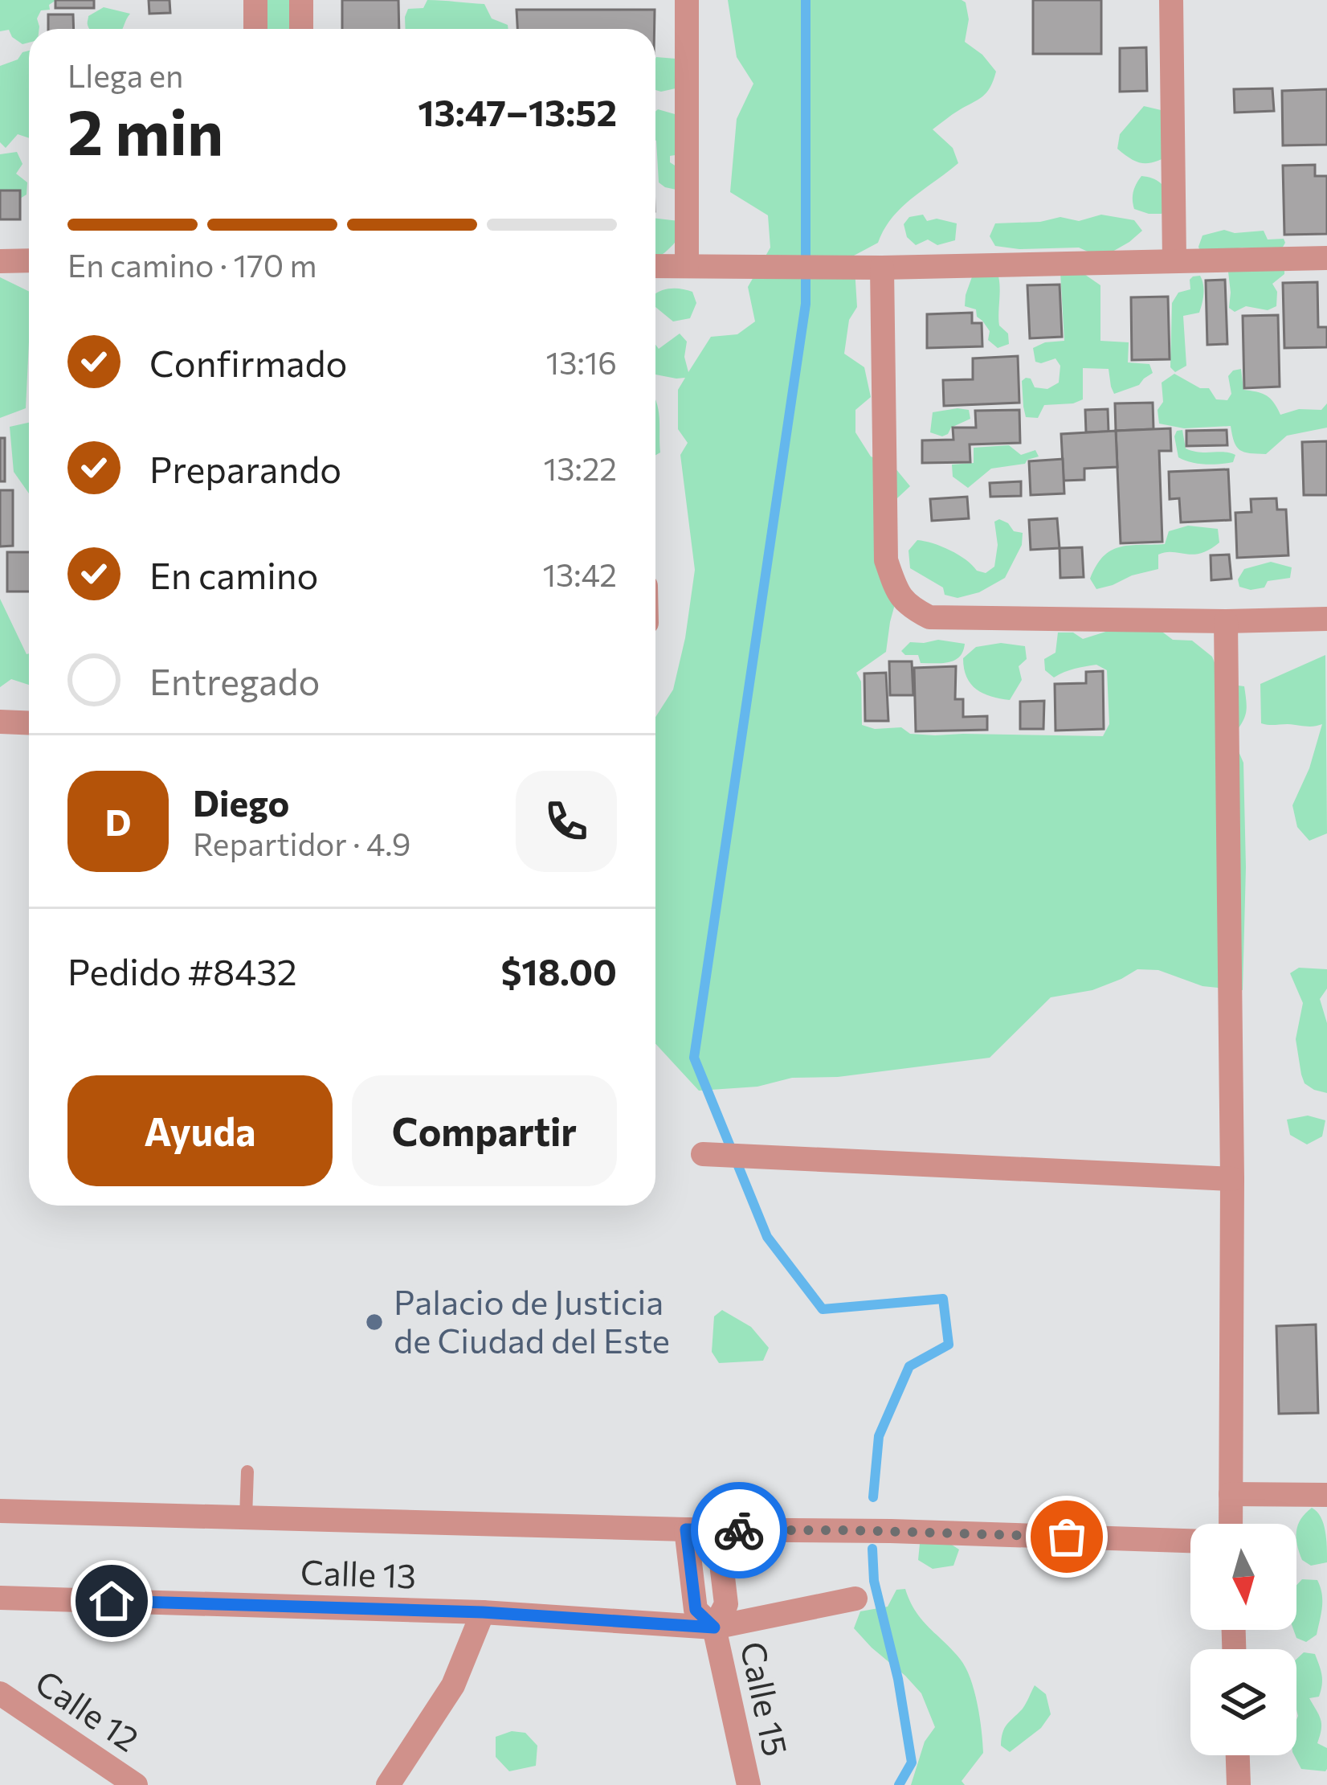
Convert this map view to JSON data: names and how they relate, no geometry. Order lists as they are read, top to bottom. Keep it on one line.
{"streets":{"street":["Calle 13","Calle 15","Calle 12"]},"crossings":[["Calle 13","Calle 15"]],"places":["Palacio de Justicia de Ciudad del Este"],"north":"bottom","page":{"heading":["2 min","Llega en","13:47–13:52"],"panel":["Diego","Repartidor · 4.9","Pedido #8432","$18.00"],"bar":"En camino · 170 m","list":[["Confirmado","13:16"],["Preparando","13:22"],["En camino","13:42"],"Entregado"],"round":"D","buttons":["Ayuda","Compartir"]}}
